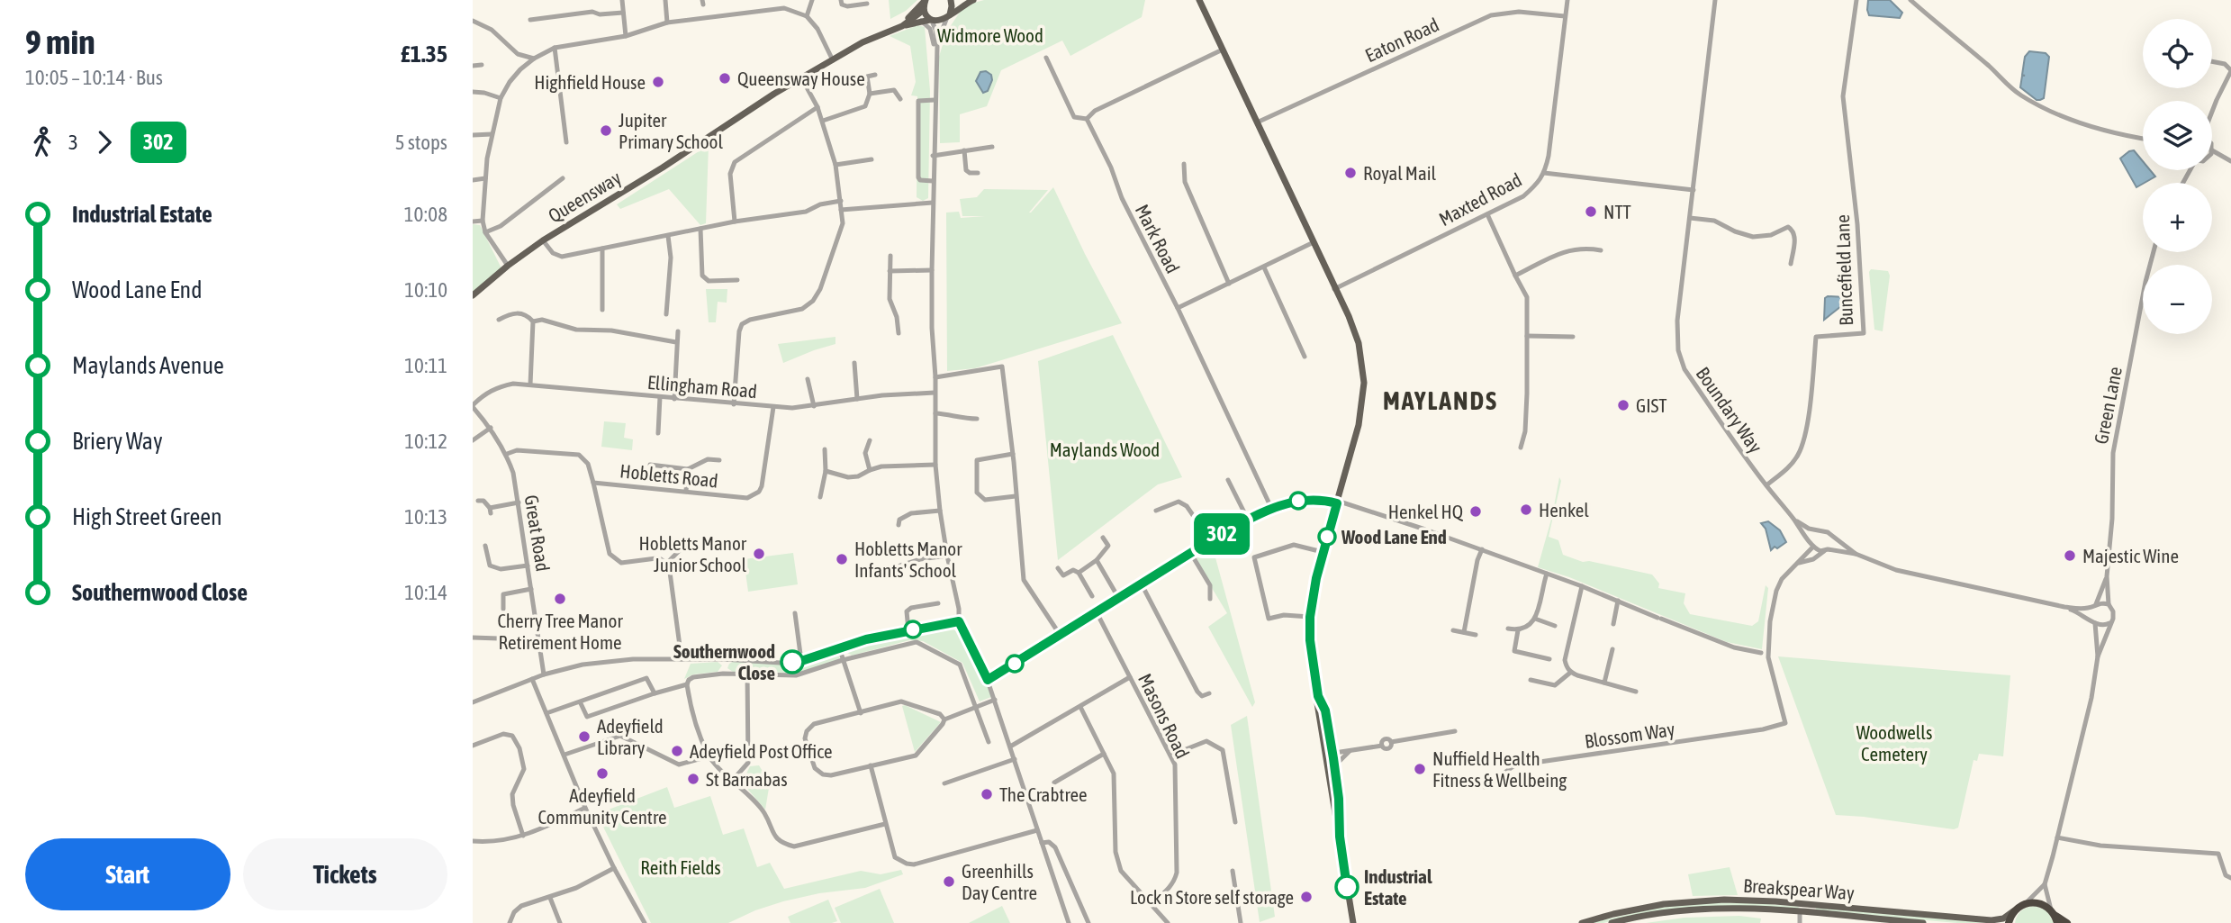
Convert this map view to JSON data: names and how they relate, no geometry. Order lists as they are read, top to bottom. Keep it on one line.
{"streets":{"main road":["Queensway","Breakspear Way"],"street":["Eaton Road","Maxted Road","Mark Road","Buncefield Lane","Ellingham Road","Green Lane","Boundary Way","Hobletts Road","Great Road","Masons Road","Blossom Way"]},"crossings":[["Eaton Road","Maxted Road"],["Buncefield Lane","Boundary Way"],["Ellingham Road","Hobletts Road"],["Ellingham Road","Great Road"],["Hobletts Road","Great Road"]],"districts":["MAYLANDS"],"parks":["Widmore Wood","Maylands Wood","Woodwells Cemetery","Reith Fields"],"places":["Queensway House","Highfield House","Jupiter Primary School","Royal Mail","NTT","GIST","Henkel","Henkel HQ","Wood Lane End","Hobletts Manor Junior School","Majestic Wine","Hobletts Manor Infants' School","Cherry Tree Manor Retirement Home","Southernwood Close","Adeyfield Library","Adeyfield Post Office","Nuffield Health Fitness & Wellbeing","Adeyfield Community Centre","St Barnabas","The Crabtree","Greenhills Day Centre","Industrial Estate","Lock n Store self storage"],"lines":["bus line 302"],"page":{"heading":["9 min","10:05 – 10:14 · Bus","£1.35"],"on_map":"302","map_buttons":["+","−"],"legs":["3","302","5 stops"],"list":[{"name":"Industrial Estate","value":"10:08"},{"name":"Wood Lane End","value":"10:10"},{"name":"Maylands Avenue","value":"10:11"},{"name":"Briery Way","value":"10:12"},{"name":"High Street Green","value":"10:13"},{"name":"Southernwood Close","value":"10:14"}],"buttons":["Start","Tickets"]}}
